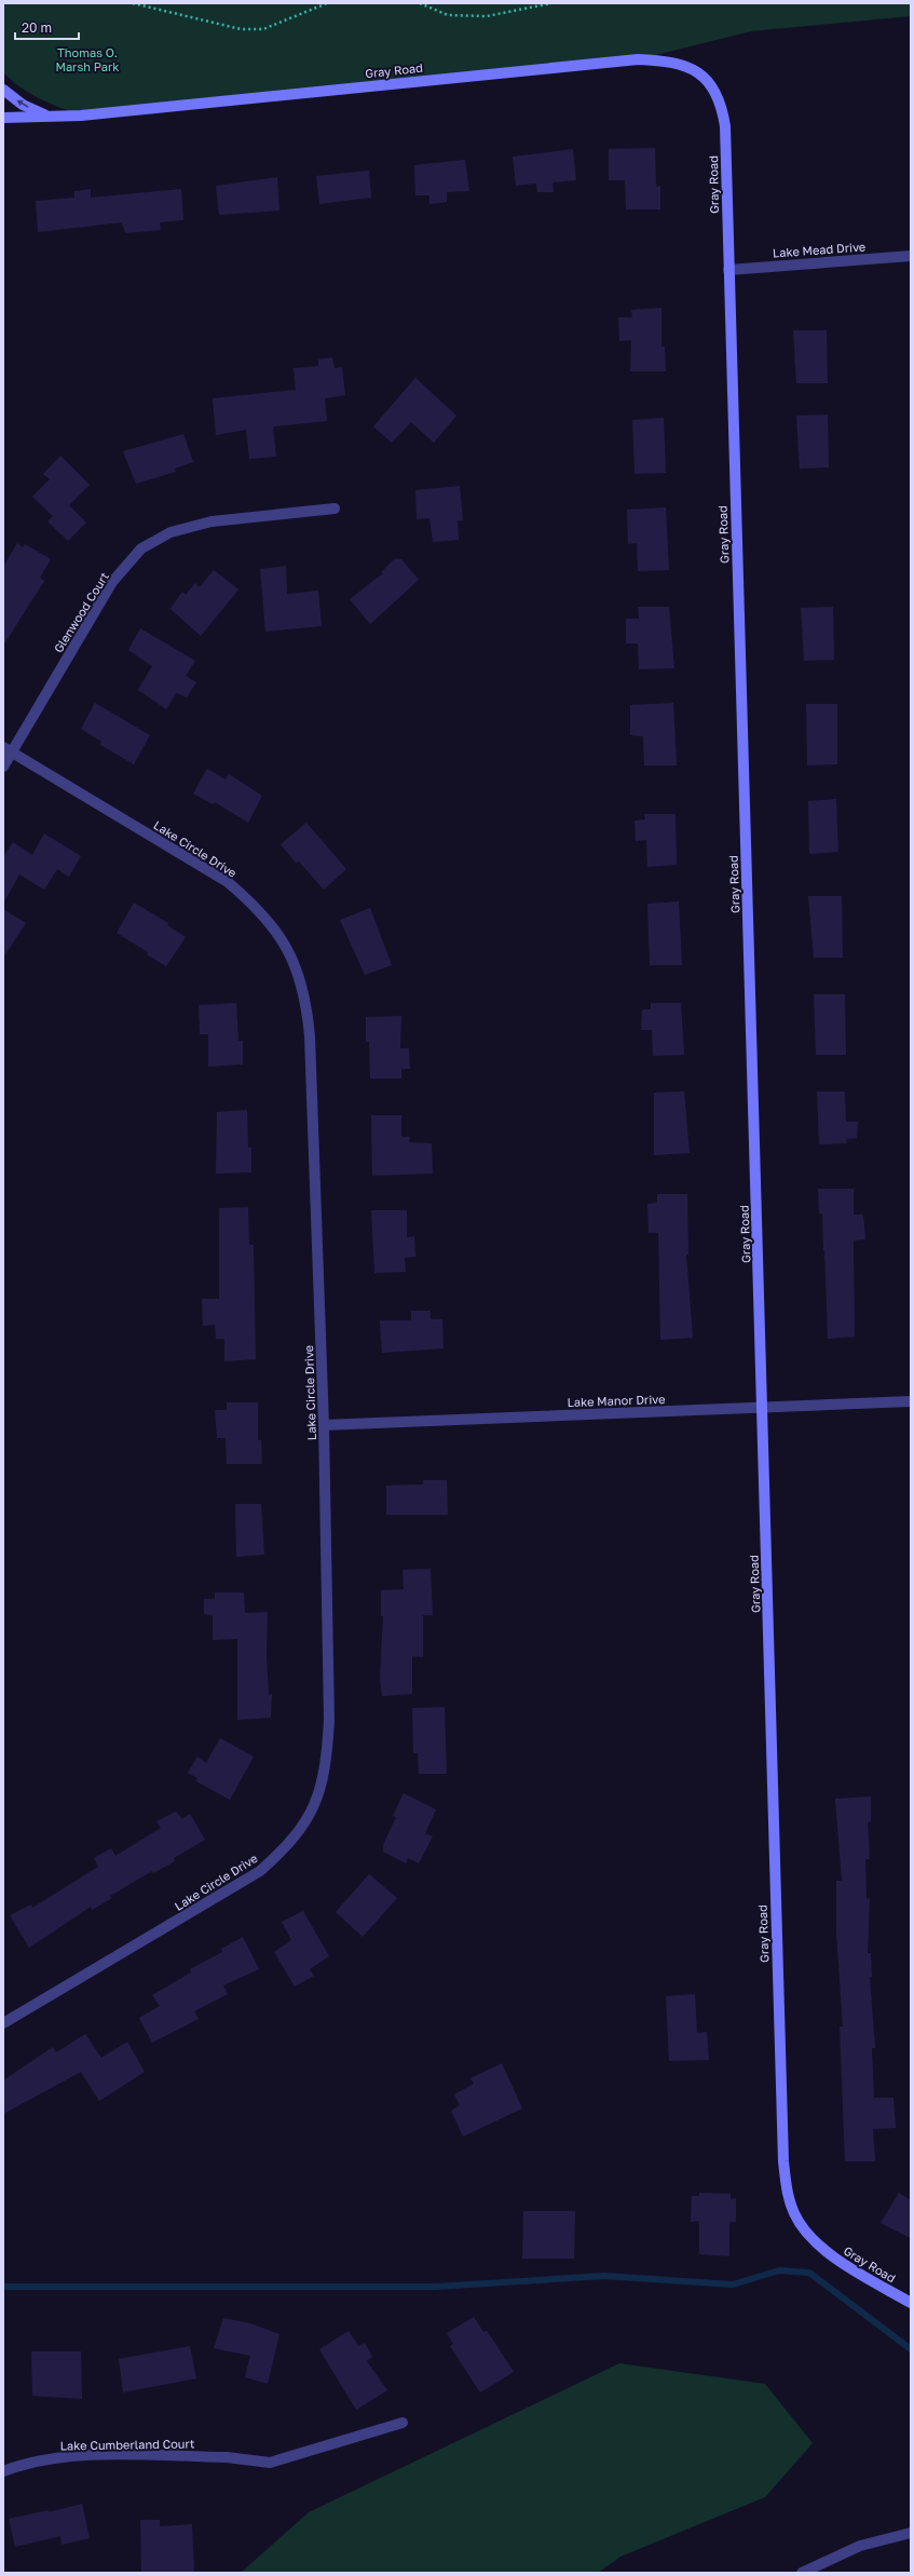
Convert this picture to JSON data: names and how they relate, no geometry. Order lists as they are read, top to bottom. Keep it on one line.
{"streets":{"street":["Gray Road","Lake Mead Drive","Glenwood Court","Lake Circle Drive","Lake Manor Drive","Lake Cumberland Court"]},"crossings":[["Gray Road","Lake Mead Drive"],["Gray Road","Lake Manor Drive"],["Glenwood Court","Lake Circle Drive"],["Lake Circle Drive","Lake Manor Drive"]],"parks":["Thomas O. Marsh Park"],"scale_bar":"20 m"}
